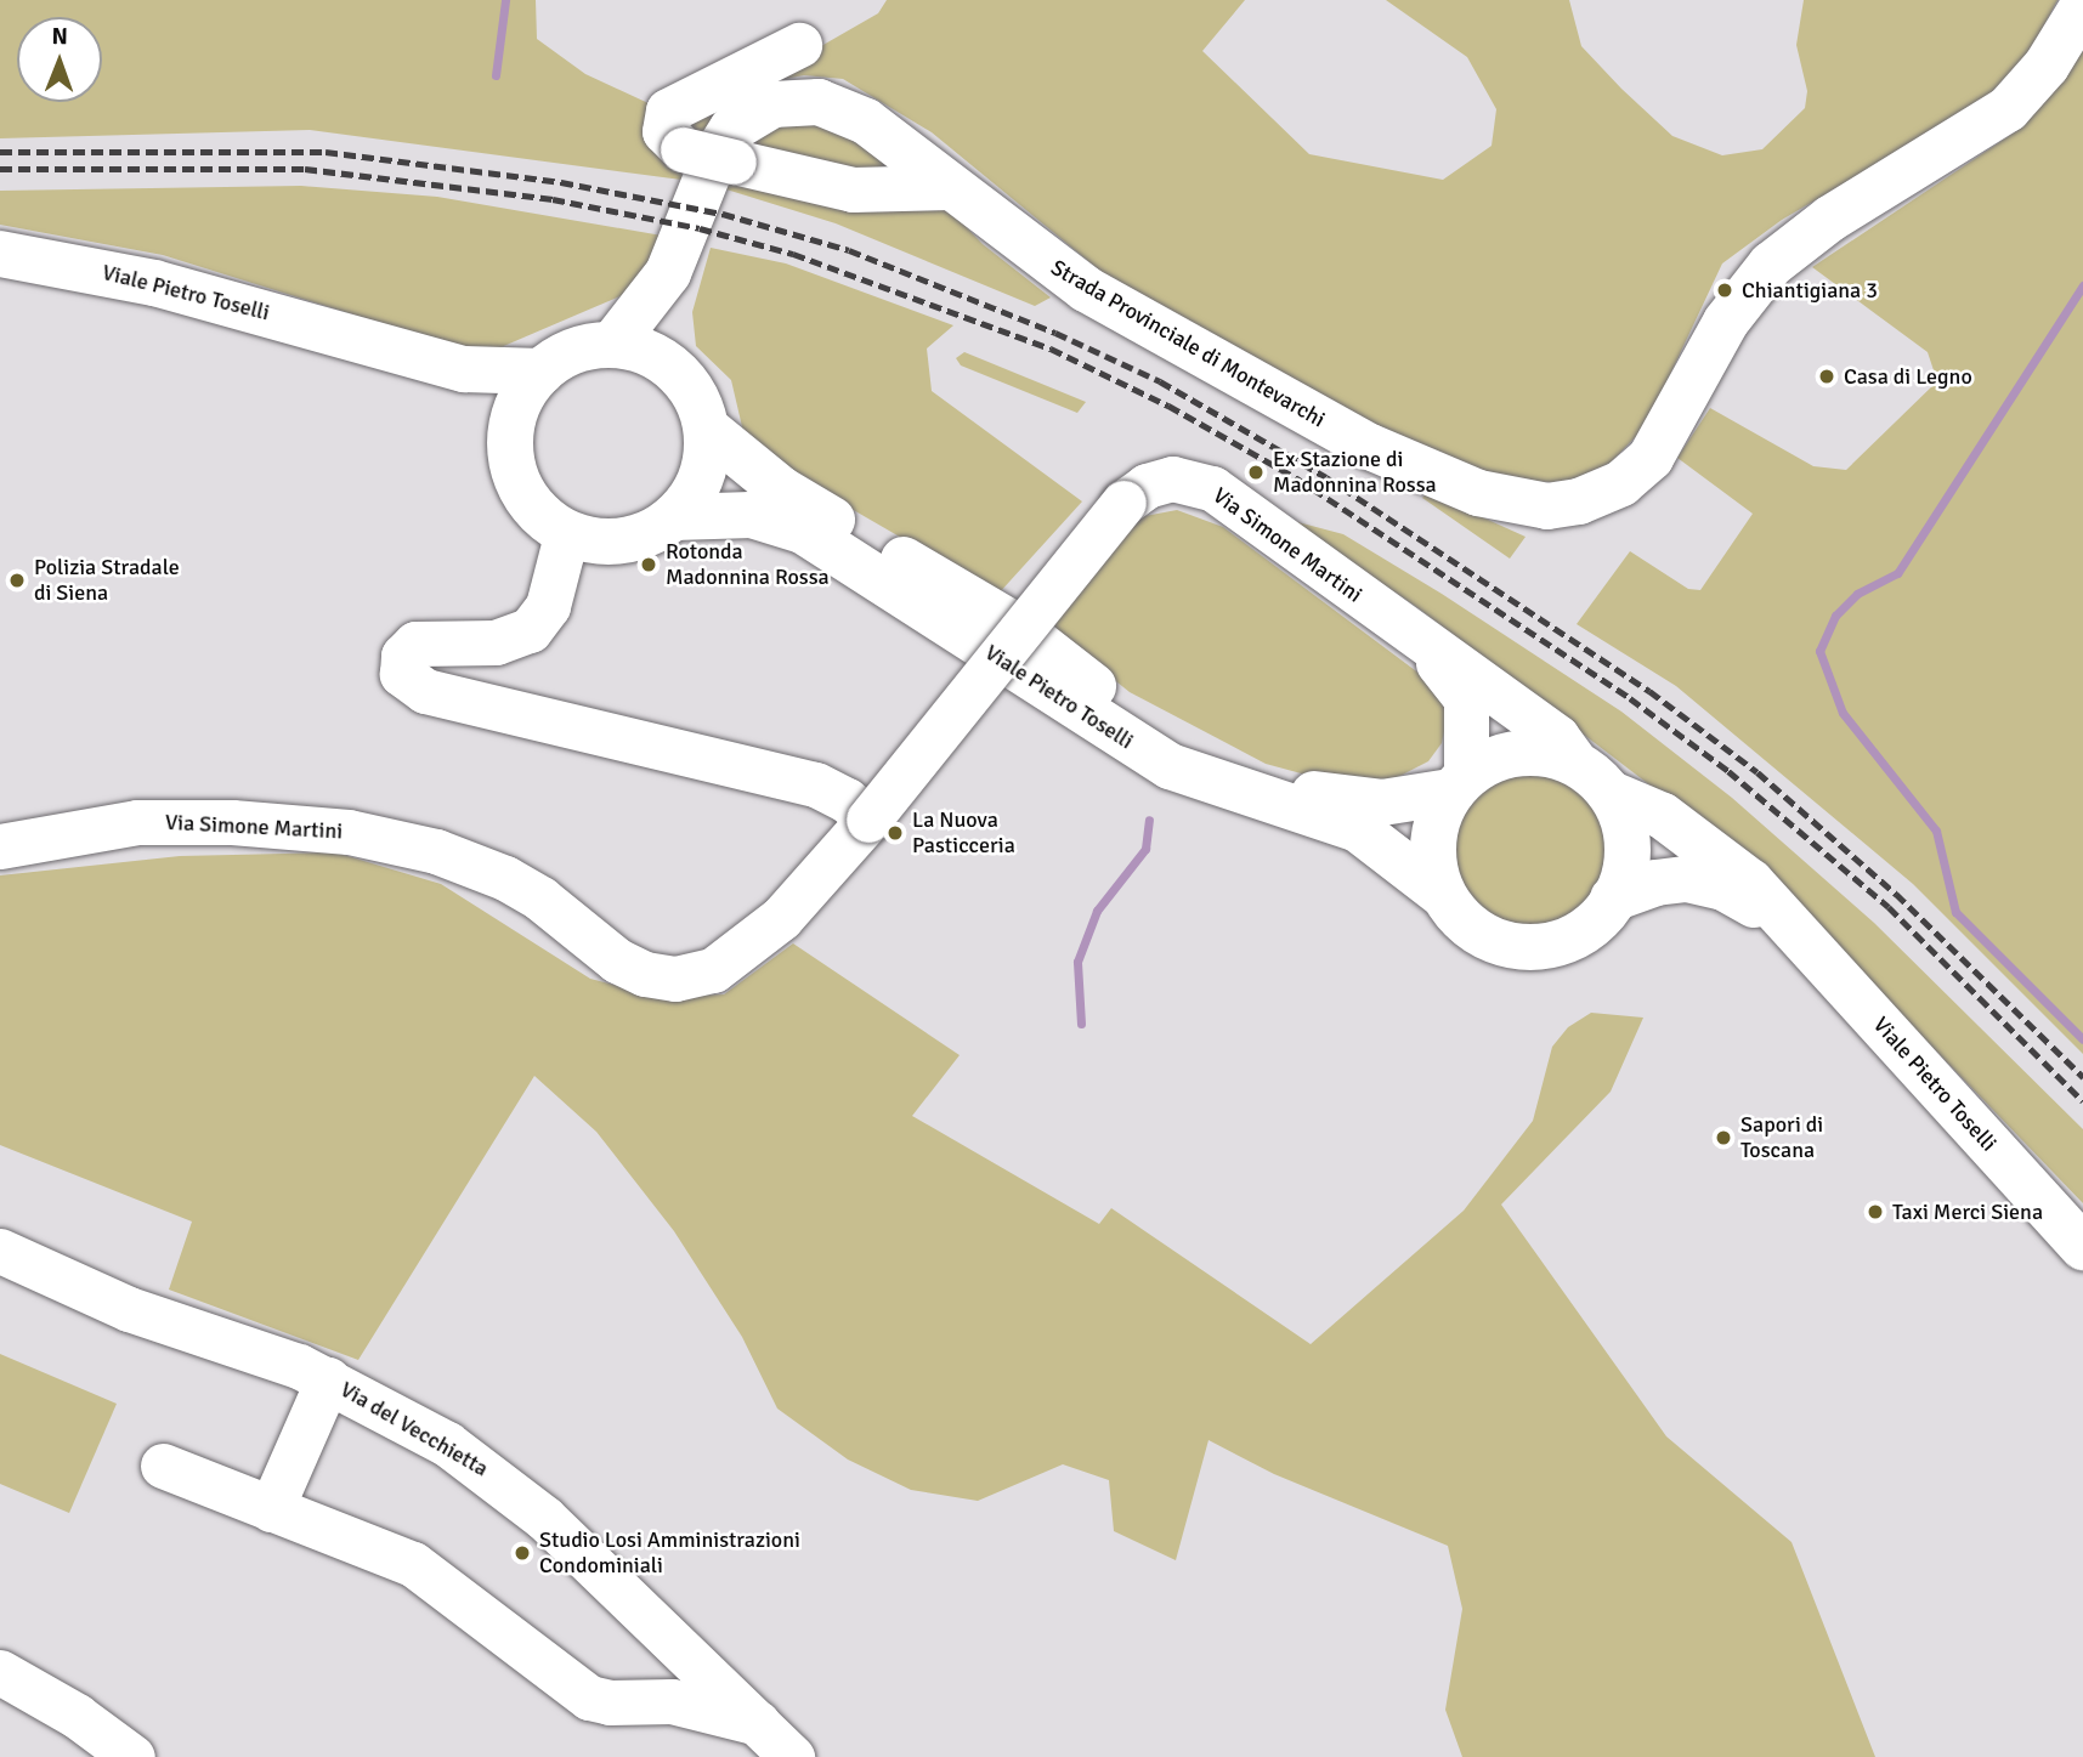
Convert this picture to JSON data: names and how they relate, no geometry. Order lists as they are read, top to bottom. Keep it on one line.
{"streets":{"main road":["Viale Pietro Toselli","Strada Provinciale di Montevarchi"],"street":["Via Simone Martini","Via del Vecchietta"]},"crossings":[["Viale Pietro Toselli","Strada Provinciale di Montevarchi"],["Viale Pietro Toselli","Via Simone Martini"]],"places":["Chiantigiana 3","Casa di Legno","Ex Stazione di Madonnina Rossa","Rotonda Madonnina Rossa","Polizia Stradale di Siena","La Nuova Pasticceria","Sapori di Toscana","Taxi Merci Siena","Studio Losi Amministrazioni Condominiali"],"north":"top"}
